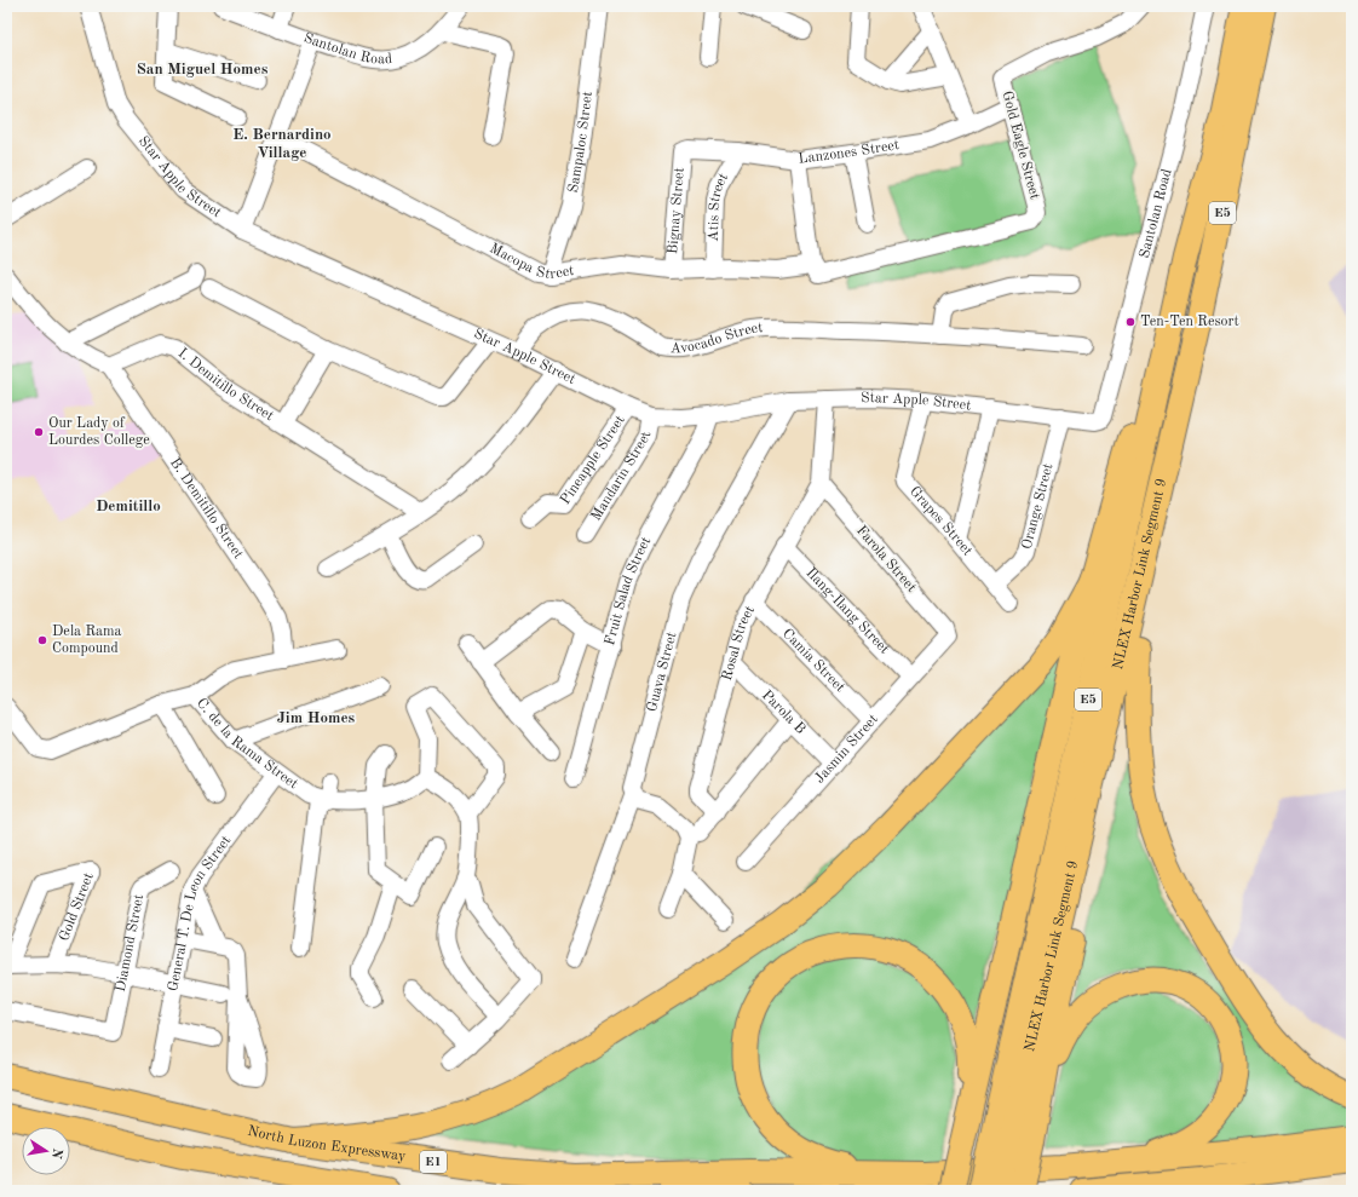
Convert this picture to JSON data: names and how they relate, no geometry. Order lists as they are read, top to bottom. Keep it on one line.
{"streets":{"highway":["E5","NLEX Harbor Link Segment 9","North Luzon Expressway","E1"],"street":["Santolan Road","Sampaloc Street","Gold Eagle Street","Lanzones Street","Star Apple Street","Atis Street","Bignay Street","Macopa Street","Avocado Street","I. Demitillo Street","Pineapple Street","Mandarin Street","Orange Street","B. Demitillo Street","Grapes Street","Farola Street","Fruit Salad Street","Ilang-Ilang Street","Rosal Street","Camia Street","Guava Street","Parola B","C. de la Rama Street","Jasmin Street","Gold Street","General T. De Leon Street","Diamond Street"]},"crossings":[["Santolan Road","Star Apple Street"],["Sampaloc Street","Macopa Street"],["Gold Eagle Street","Lanzones Street"],["Gold Eagle Street","Macopa Street"],["Lanzones Street","Atis Street"],["Lanzones Street","Bignay Street"],["Star Apple Street","Avocado Street"],["Star Apple Street","Pineapple Street"],["Star Apple Street","Mandarin Street"],["Star Apple Street","Orange Street"],["Star Apple Street","Grapes Street"],["Star Apple Street","Fruit Salad Street"],["Star Apple Street","Guava Street"],["Atis Street","Macopa Street"],["Bignay Street","Macopa Street"],["E5","NLEX Harbor Link Segment 9"],["I. Demitillo Street","B. Demitillo Street"],["Orange Street","Grapes Street"],["Farola Street","Rosal Street"],["Farola Street","Jasmin Street"],["Ilang-Ilang Street","Rosal Street"],["Ilang-Ilang Street","Jasmin Street"],["Rosal Street","Camia Street"],["Rosal Street","Parola B"],["Camia Street","Jasmin Street"],["Parola B","Jasmin Street"],["C. de la Rama Street","General T. De Leon Street"],["General T. De Leon Street","Diamond Street"]],"districts":["San Miguel Homes","E. Bernardino Village","Demitillo","Jim Homes"],"places":["Ten-Ten Resort","Our Lady of Lourdes College","Dela Rama Compound"],"north":"right"}
